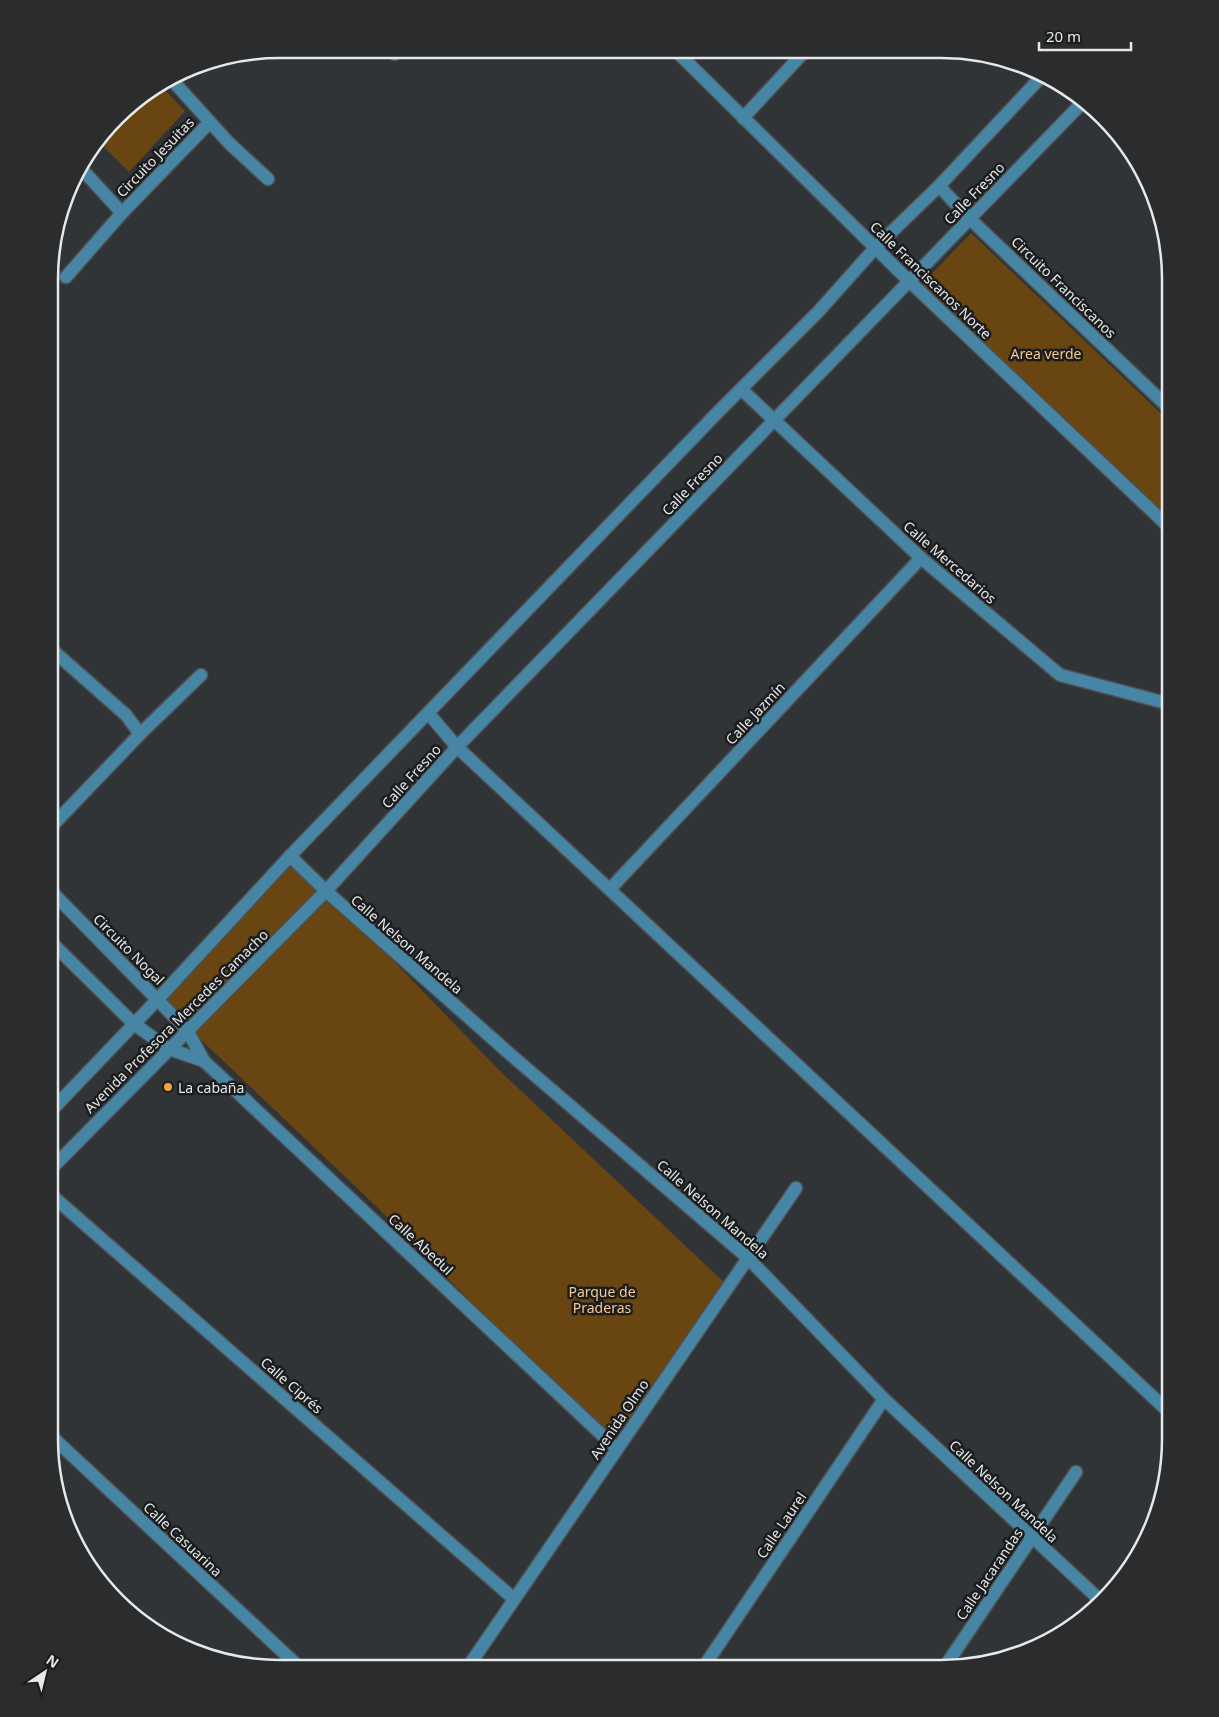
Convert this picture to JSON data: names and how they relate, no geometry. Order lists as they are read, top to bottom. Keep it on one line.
{"streets":{"street":["Circuito Jesuitas","Calle Fresno","Calle Franciscanos Norte","Circuito Franciscanos","Calle Mercedarios","Calle Jazmín","Calle Nelson Mandela","Circuito Nogal","Avenida Profesora Mercedes Camacho","Calle Abedul","Calle Ciprés","Avenida Olmo","Calle Laurel","Calle Casuarina","Calle Jacarandas"]},"crossings":[["Calle Fresno","Calle Franciscanos Norte"],["Calle Fresno","Circuito Franciscanos"],["Calle Fresno","Calle Mercedarios"],["Calle Fresno","Calle Nelson Mandela"],["Calle Fresno","Avenida Profesora Mercedes Camacho"],["Calle Mercedarios","Calle Jazmín"],["Calle Nelson Mandela","Avenida Profesora Mercedes Camacho"],["Calle Nelson Mandela","Avenida Olmo"],["Calle Nelson Mandela","Calle Laurel"],["Calle Nelson Mandela","Calle Jacarandas"],["Circuito Nogal","Avenida Profesora Mercedes Camacho"],["Circuito Nogal","Calle Abedul"],["Avenida Profesora Mercedes Camacho","Calle Abedul"],["Calle Abedul","Avenida Olmo"],["Calle Ciprés","Avenida Olmo"]],"parks":["Area verde","Parque de Praderas"],"places":["La cabaña"],"scale_bar":"20 m","north":"top right"}
